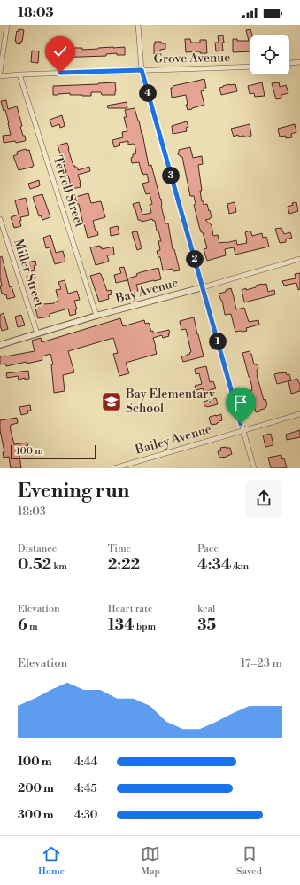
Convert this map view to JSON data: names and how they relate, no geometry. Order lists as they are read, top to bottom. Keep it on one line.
{"streets":{"street":["Grove Avenue","Terrell Street","Miller Street","Bay Avenue","Bailey Avenue"]},"crossings":[["Grove Avenue","Terrell Street"],["Terrell Street","Bay Avenue"],["Miller Street","Bay Avenue"]],"places":{"school or university":["Bay Elementary School"]},"scale_bar":"100 m","page":{"status":"18:03","pins":["4","3","2","1"],"scale":"100 m","heading":["Evening run","18:03"],"stats":[["Distance","0.52 km"],["Time","2:22"],["Pace","4:34 /km"],["Elevation","6 m"],["Heart rate","134 bpm"],["kcal","35"]],"chart":["Elevation","17–23 m"],"list":[{"name":"100 m","note":"4:44"},{"name":"200 m","note":"4:45"},{"name":"300 m","note":"4:30"}],"tabs":["Home","Map","Saved"]}}
